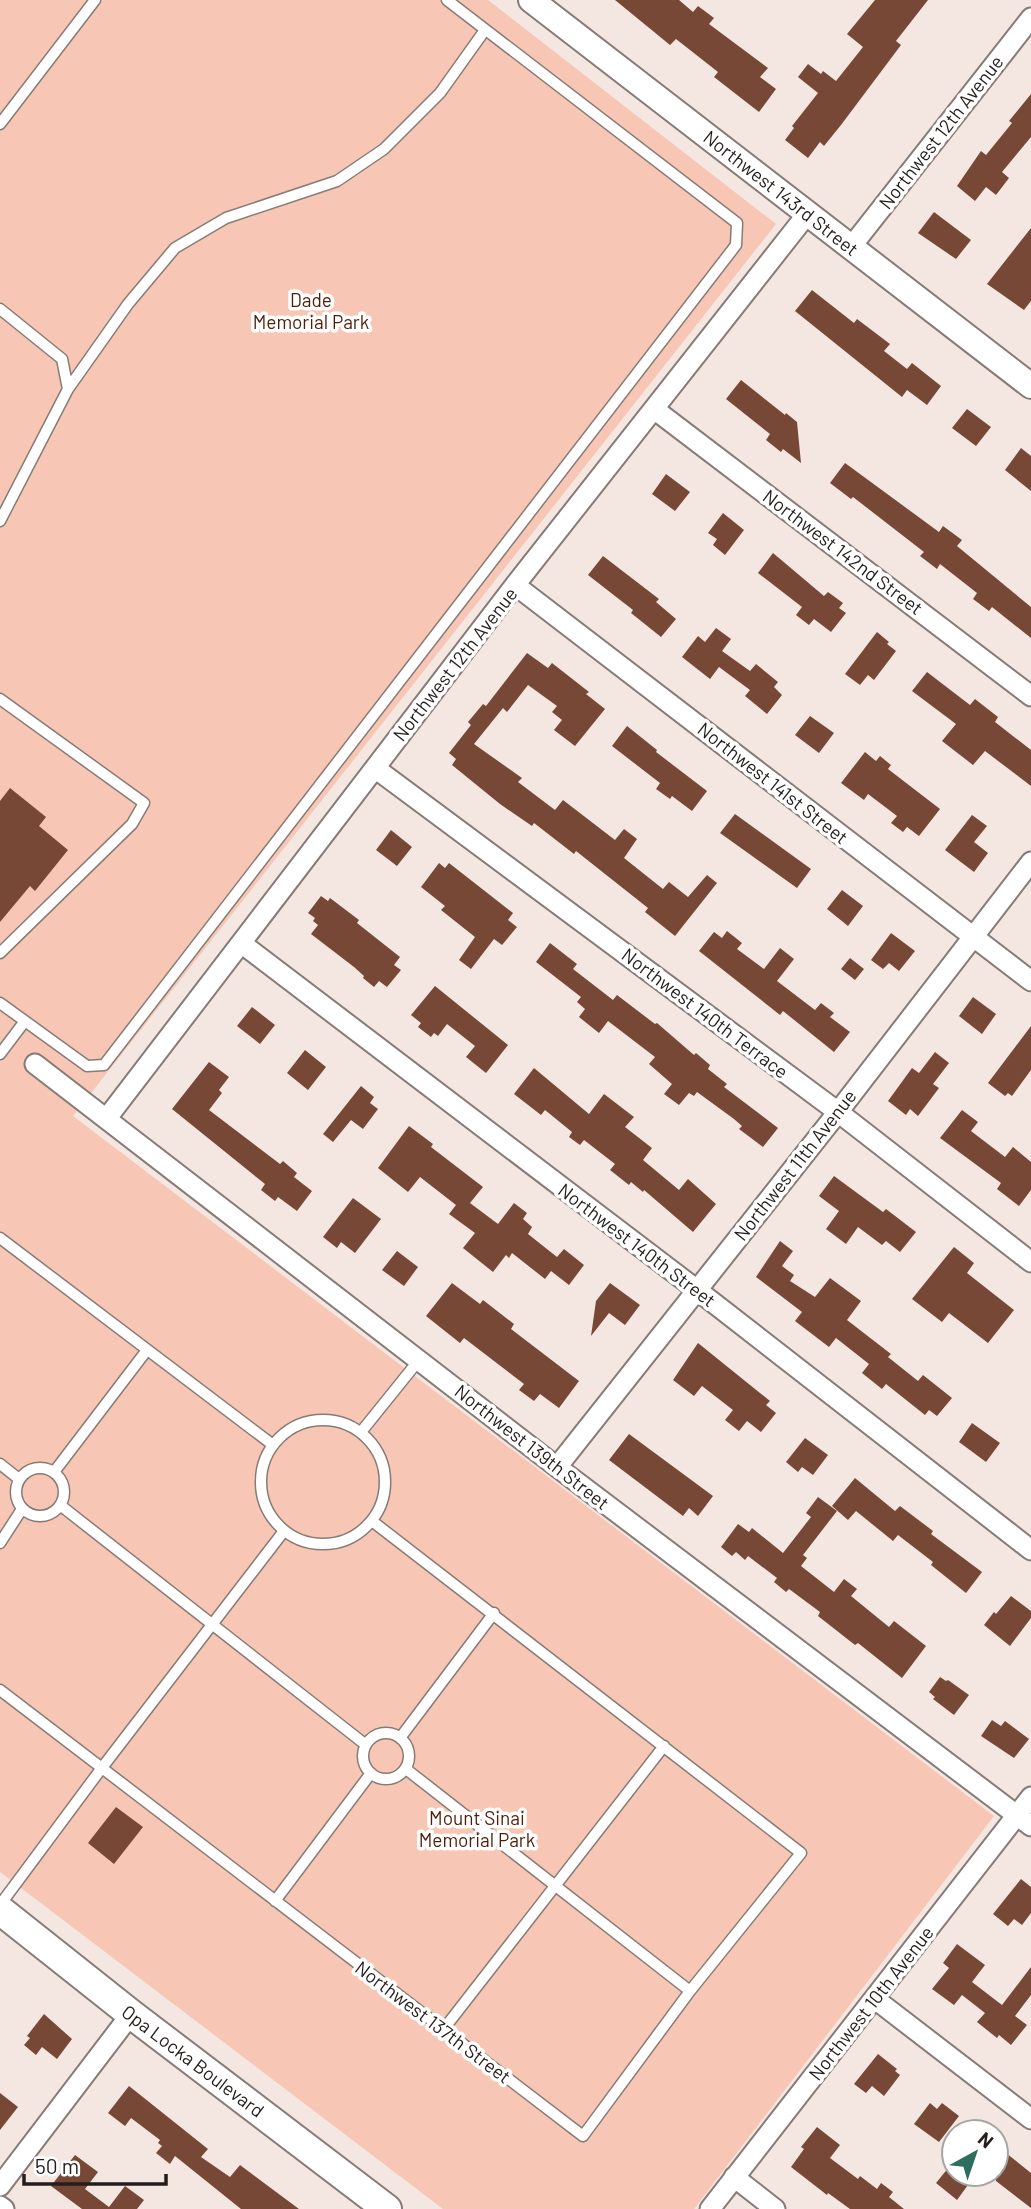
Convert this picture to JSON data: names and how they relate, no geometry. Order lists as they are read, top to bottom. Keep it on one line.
{"streets":{"main road":["Opa Locka Boulevard"],"street":["Northwest 12th Avenue","Northwest 143rd Street","Northwest 142nd Street","Northwest 141st Street","Northwest 140th Terrace","Northwest 11th Avenue","Northwest 140th Street","Northwest 139th Street","Northwest 10th Avenue"],"lane":["Northwest 137th Street"]},"crossings":[["Northwest 12th Avenue","Northwest 143rd Street"],["Northwest 12th Avenue","Northwest 142nd Street"],["Northwest 12th Avenue","Northwest 141st Street"],["Northwest 12th Avenue","Northwest 140th Terrace"],["Northwest 12th Avenue","Northwest 140th Street"],["Northwest 12th Avenue","Northwest 139th Street"],["Northwest 141st Street","Northwest 11th Avenue"],["Northwest 140th Terrace","Northwest 11th Avenue"],["Northwest 11th Avenue","Northwest 140th Street"],["Northwest 11th Avenue","Northwest 139th Street"],["Northwest 139th Street","Northwest 10th Avenue"]],"parks":["Dade Memorial Park","Mount Sinai Memorial Park"],"scale_bar":"50 m","north":"top right"}
